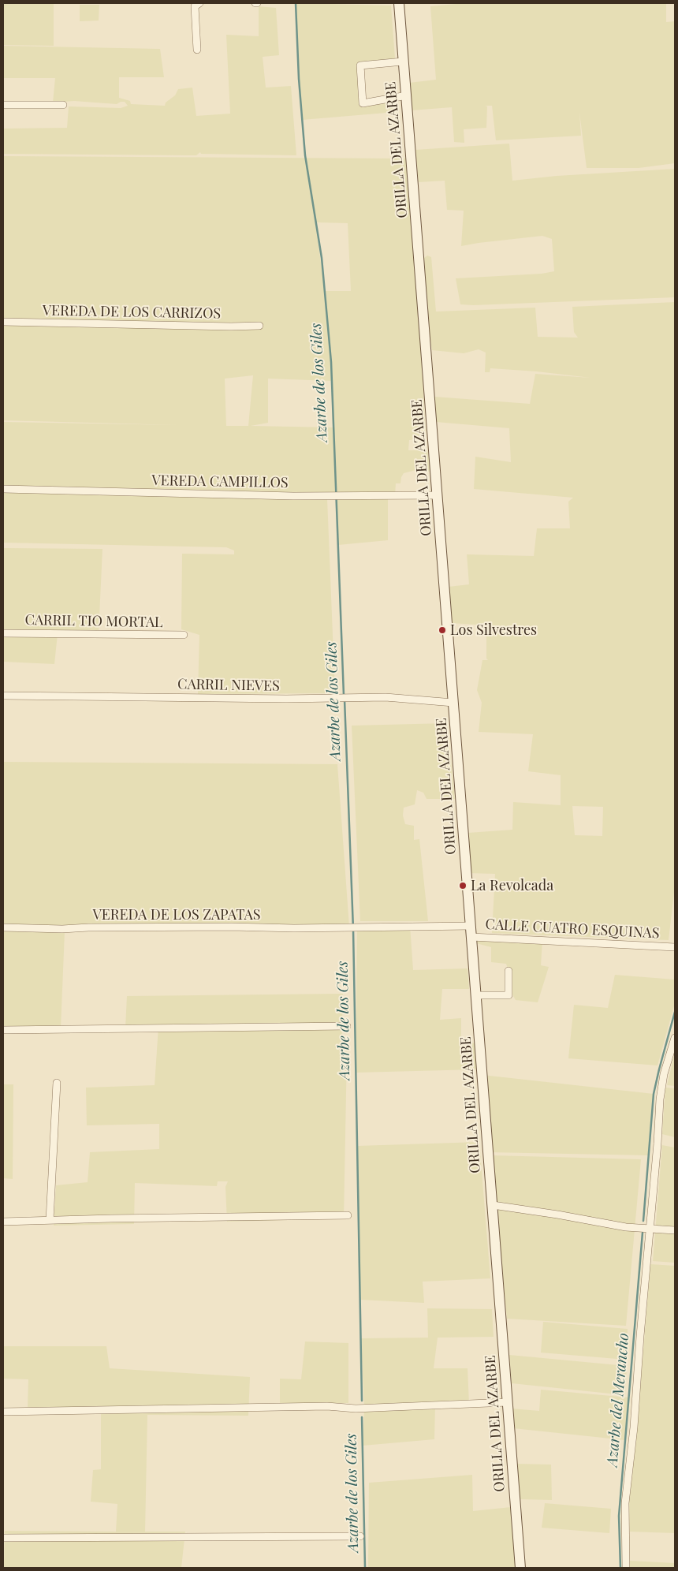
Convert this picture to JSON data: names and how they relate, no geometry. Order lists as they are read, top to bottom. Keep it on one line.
{"streets":{"street":["ORILLA DEL AZARBE","VEREDA DE LOS CARRIZOS","VEREDA CAMPILLOS","CARRIL TIO MORTAL","CARRIL NIEVES","VEREDA DE LOS ZAPATAS","CALLE CUATRO ESQUINAS"]},"crossings":[["ORILLA DEL AZARBE","VEREDA CAMPILLOS"],["ORILLA DEL AZARBE","CARRIL NIEVES"],["ORILLA DEL AZARBE","VEREDA DE LOS ZAPATAS"],["ORILLA DEL AZARBE","CALLE CUATRO ESQUINAS"]],"water":["Azarbe de los Giles","Azarbe del Merancho"],"places":["Los Silvestres","La Revolcada"]}
